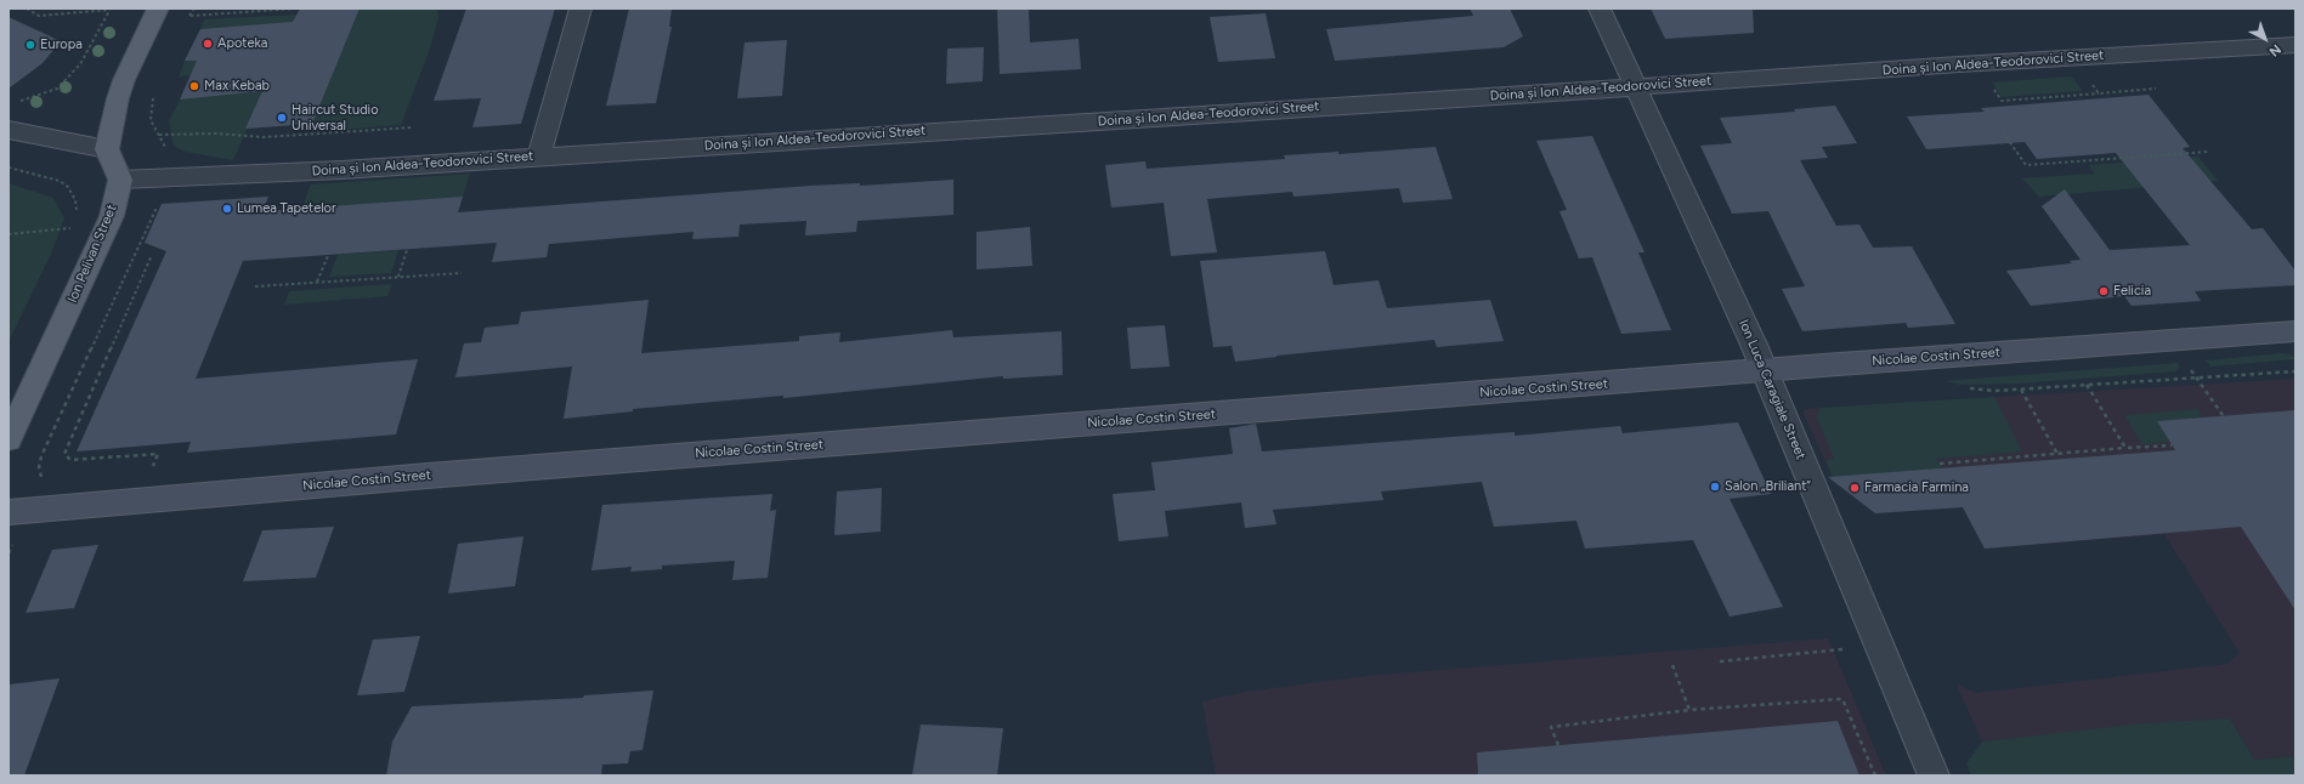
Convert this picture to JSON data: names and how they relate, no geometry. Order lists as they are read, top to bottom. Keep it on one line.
{"streets":{"main road":["Ion Pelivan Street","Nicolae Costin Street"],"street":["Doina și Ion Aldea-Teodorovici Street","Ion Luca Caragiale Street"]},"crossings":[["Doina și Ion Aldea-Teodorovici Street","Ion Pelivan Street"],["Doina și Ion Aldea-Teodorovici Street","Ion Luca Caragiale Street"],["Nicolae Costin Street","Ion Luca Caragiale Street"]],"places":["Apoteka","Europa","Max Kebab","Haircut Studio Universal","Lumea Tapetelor","Felicia","Salon „Briliant”","Farmacia Farmina"],"north":"bottom right"}
